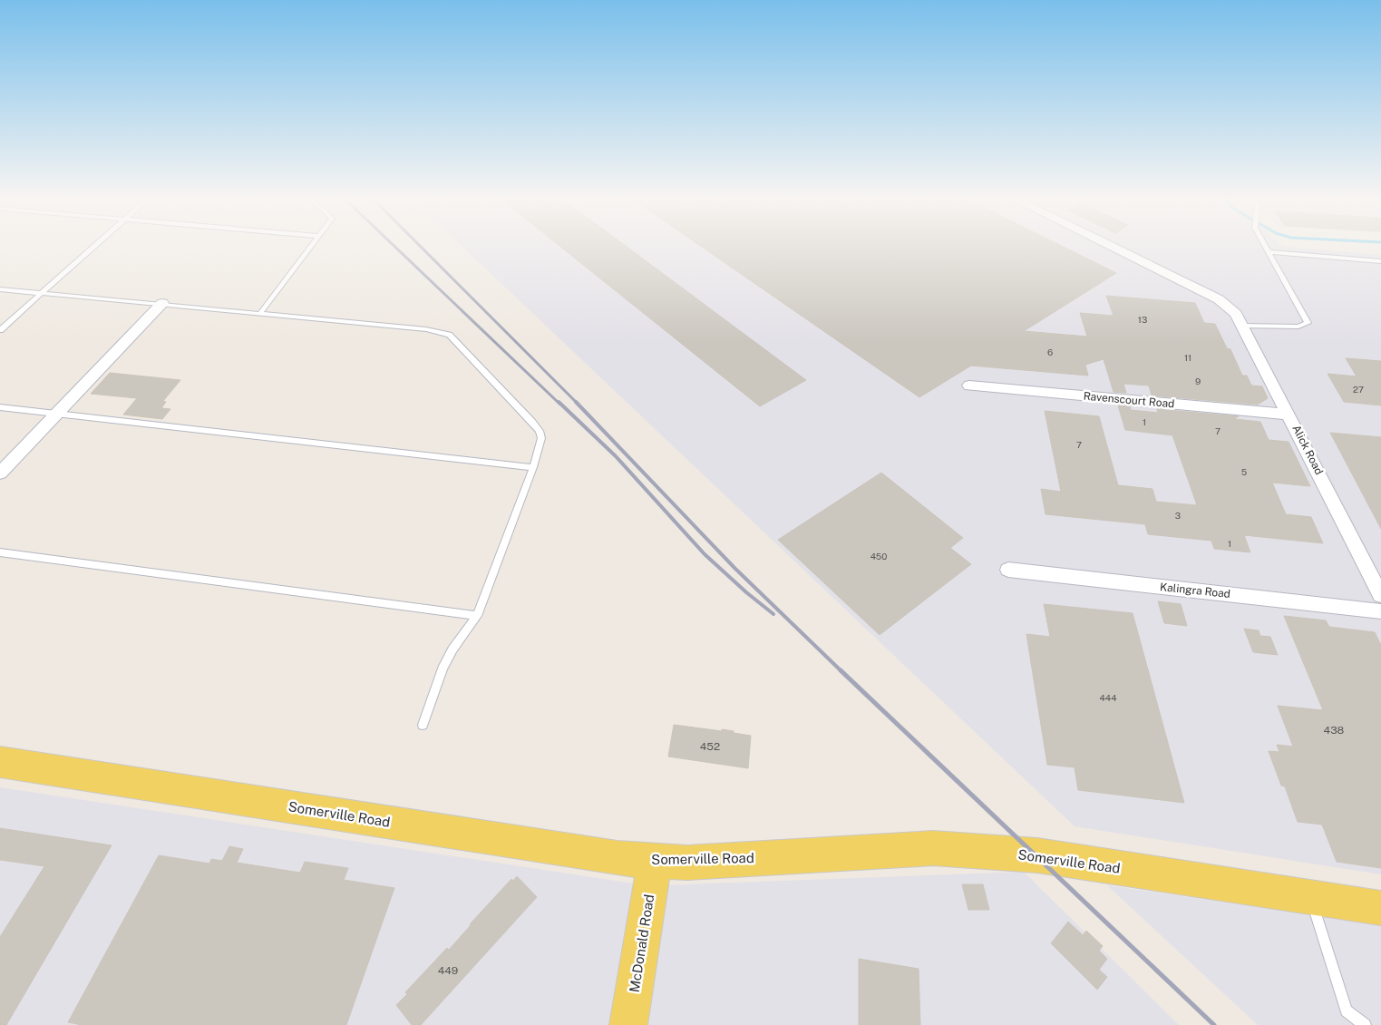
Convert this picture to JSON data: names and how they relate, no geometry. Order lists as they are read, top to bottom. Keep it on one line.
{"streets":{"main road":["Somerville Road","McDonald Road"],"street":["Ravenscourt Road","Alick Road","Kalingra Road"]},"crossings":[["Ravenscourt Road","Alick Road"],["Somerville Road","McDonald Road"]],"house_numbers":["13","6","11","9","27","1","7","7","5","3","1","450","444","438","452","449"]}
